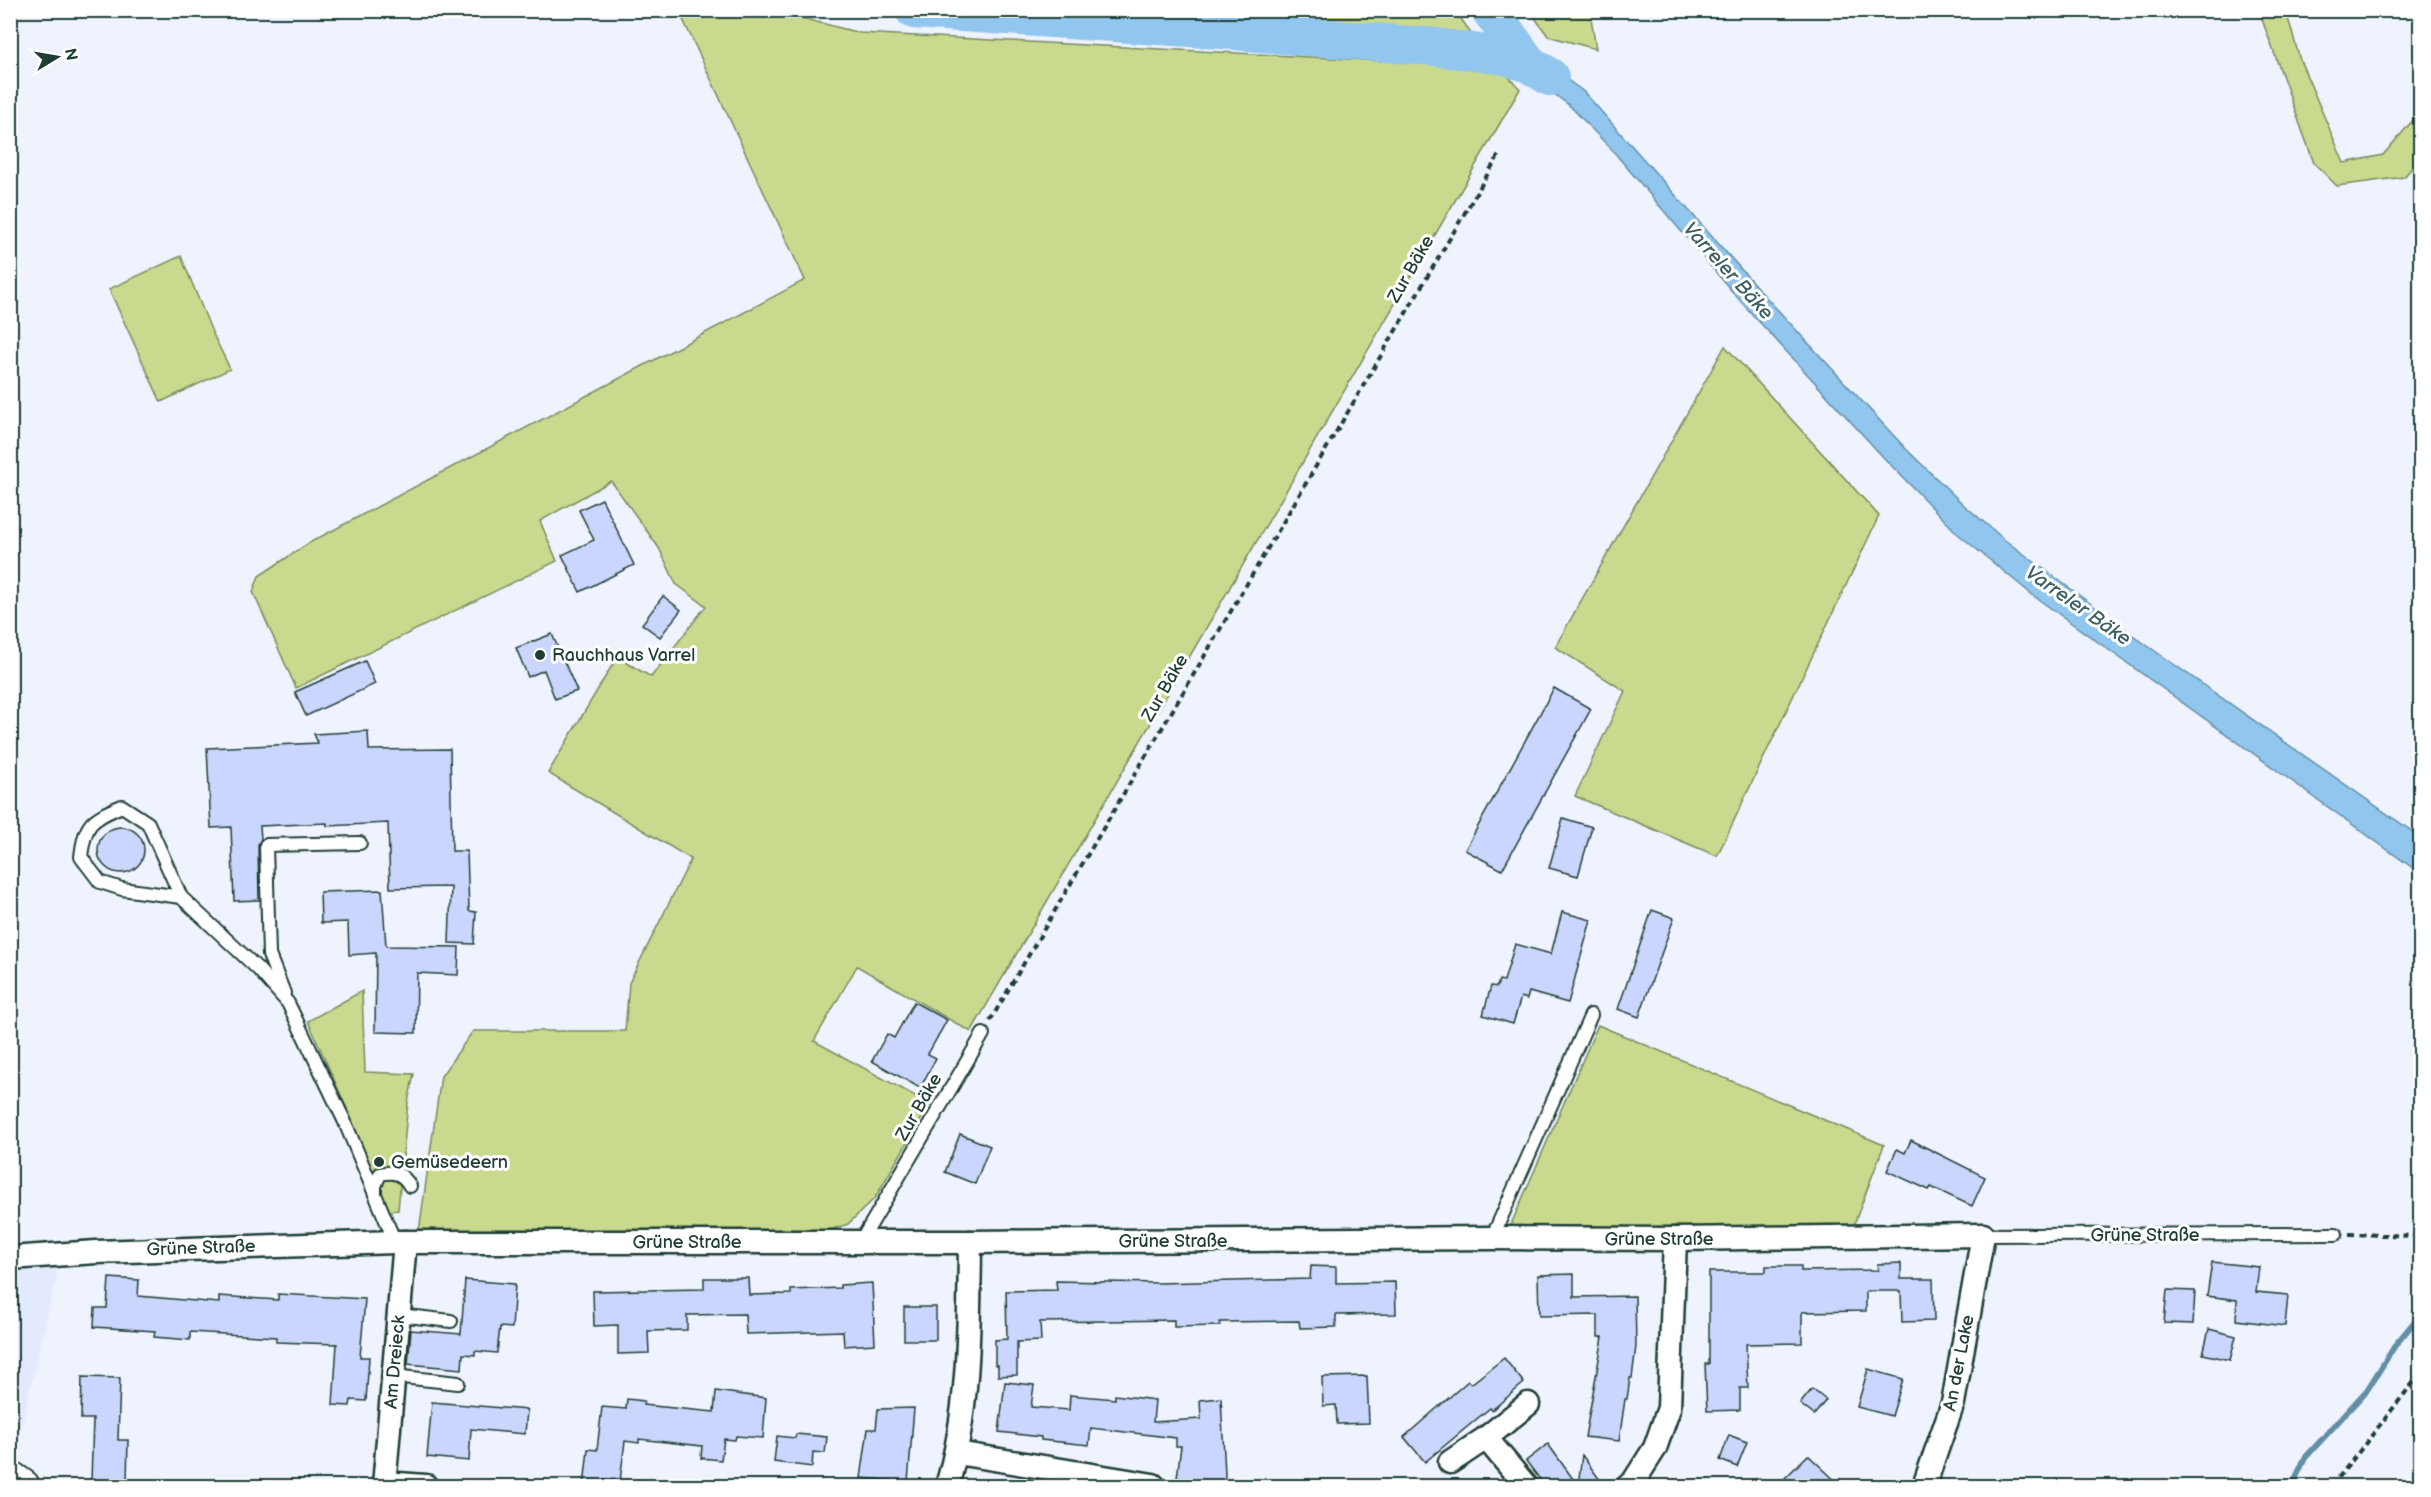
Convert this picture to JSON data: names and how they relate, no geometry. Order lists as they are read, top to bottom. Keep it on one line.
{"streets":{"street":["Grüne Straße","Am Dreieck","An der Lake"],"lane":["Zur Bäke"]},"crossings":[["Zur Bäke","Grüne Straße"],["Grüne Straße","Am Dreieck"],["Grüne Straße","An der Lake"]],"water":["Varreler Bäke"],"places":["Rauchhaus Varrel","Gemüsedeern"],"north":"right"}
